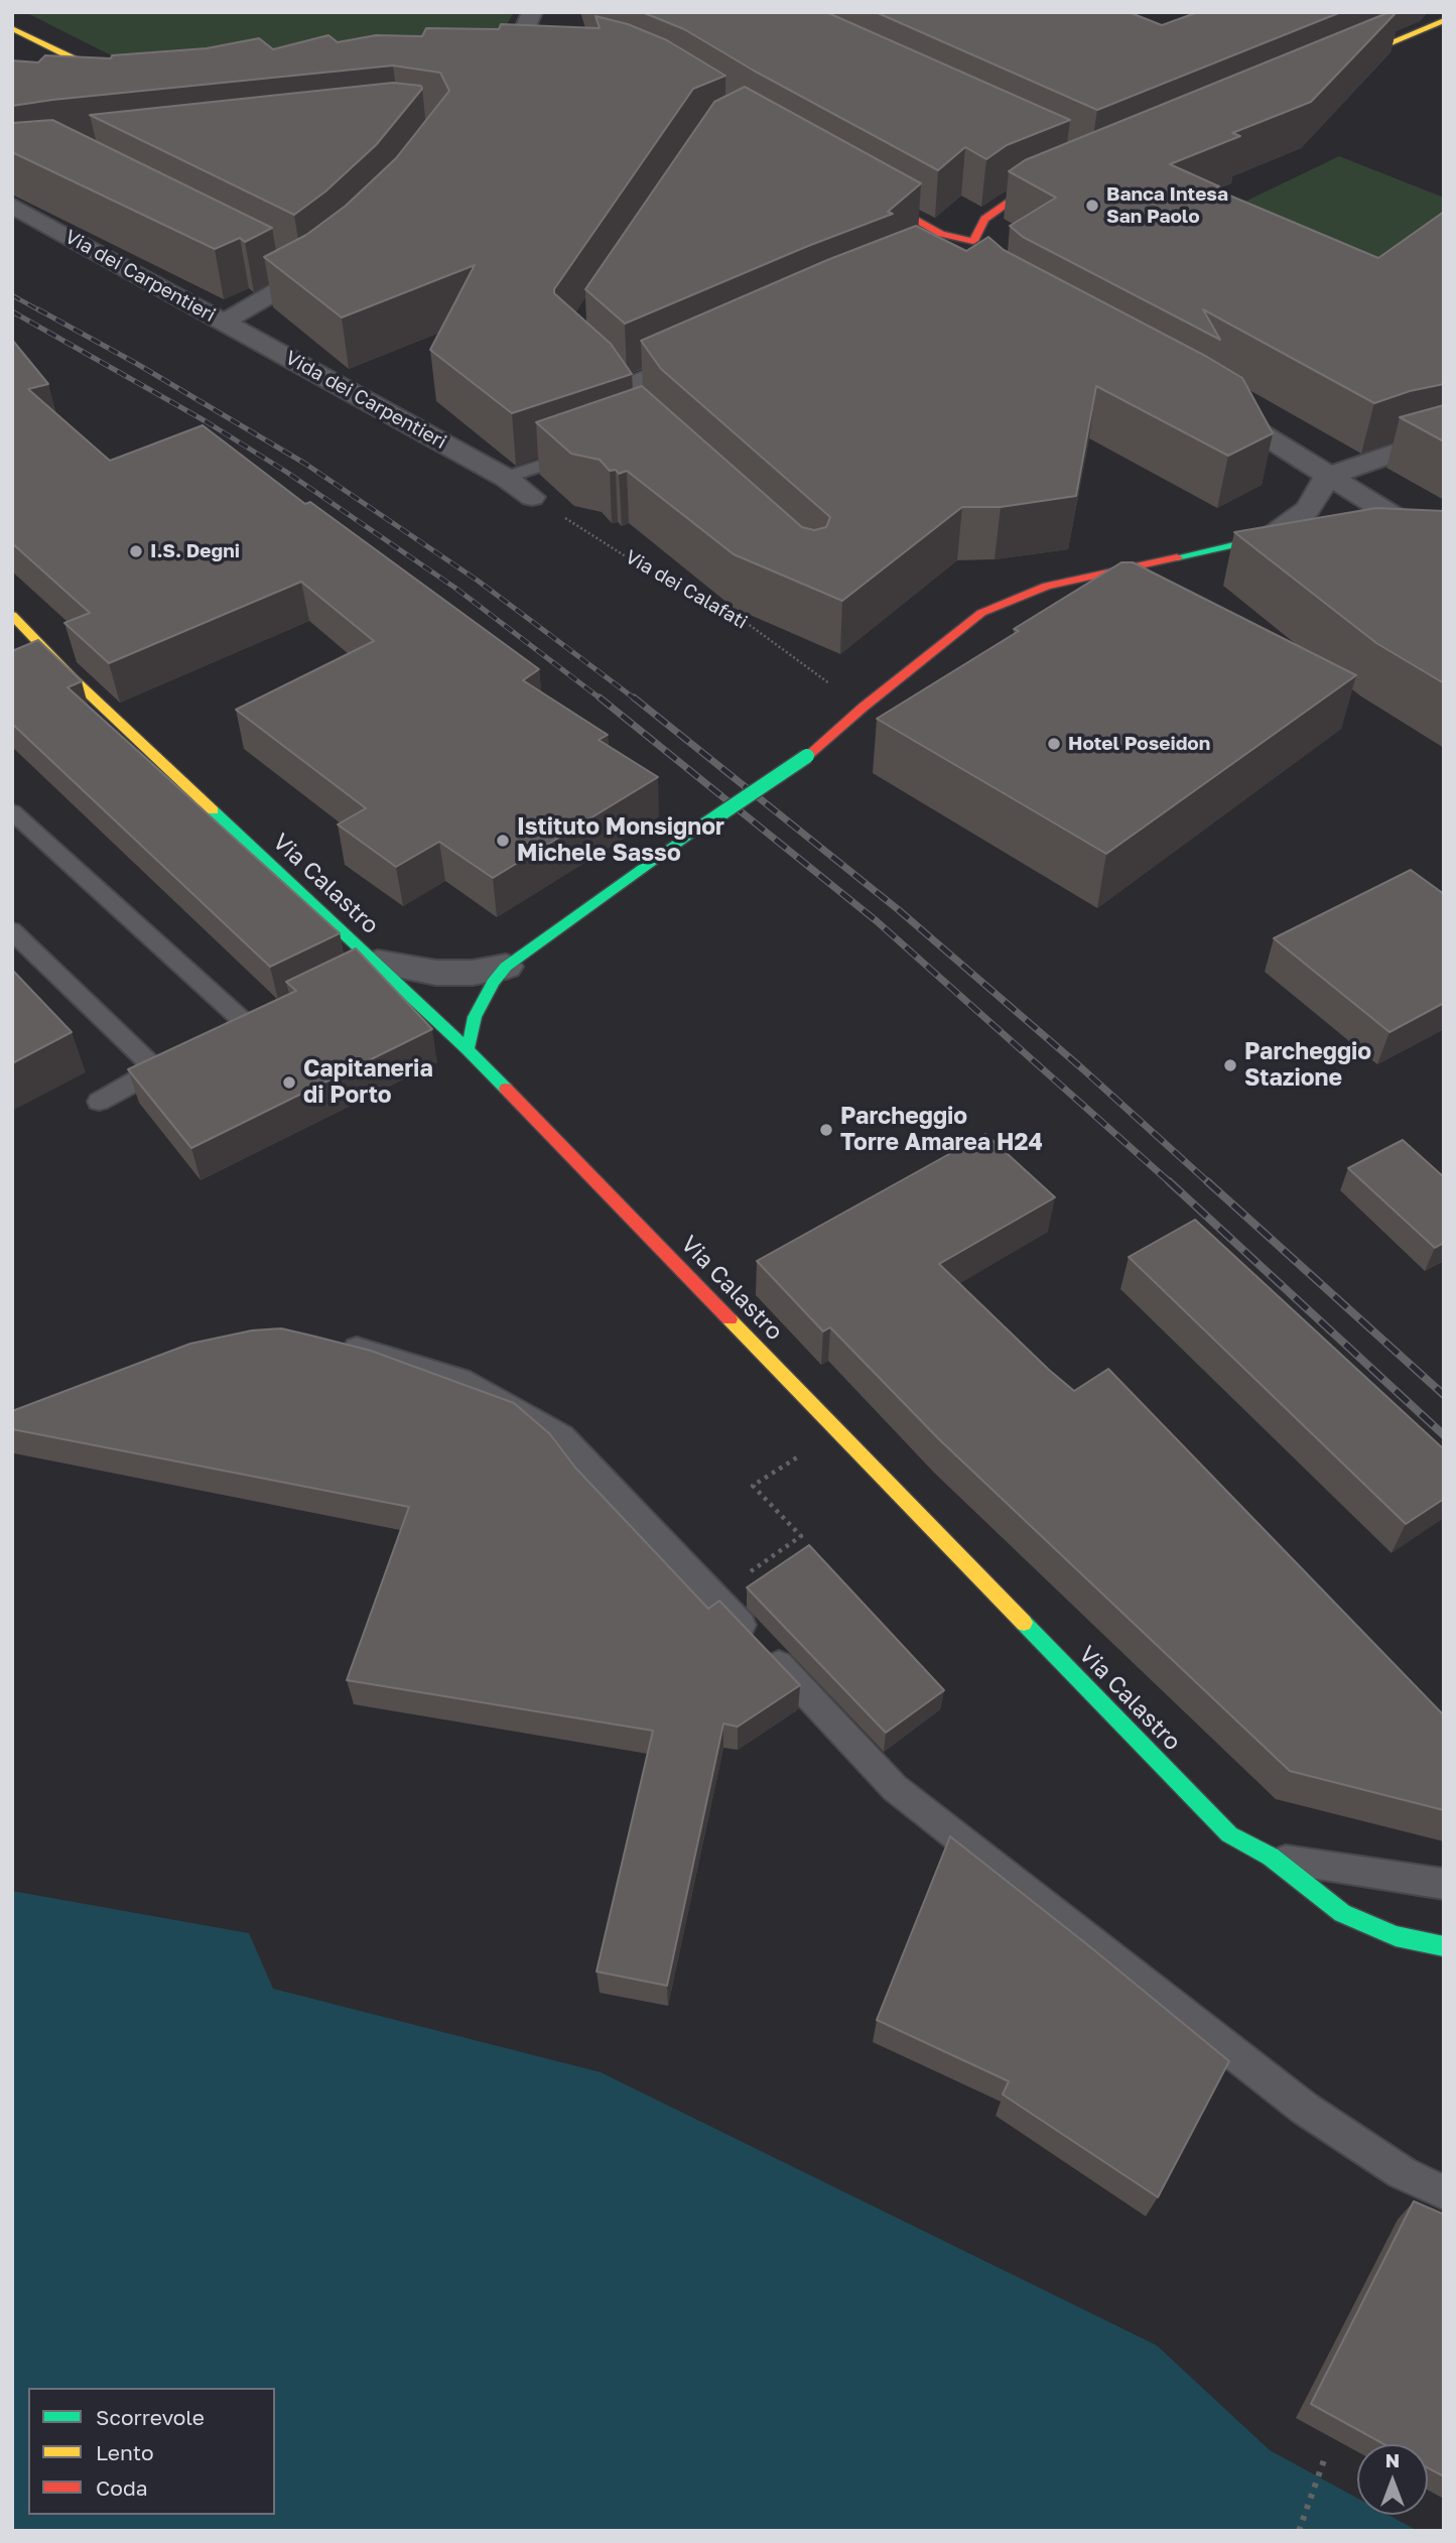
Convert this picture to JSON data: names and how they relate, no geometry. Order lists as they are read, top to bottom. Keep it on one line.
{"streets":{"street":["Via dei Carpentieri","Vida dei Carpentieri","Via Calastro"],"path":["Via dei Calafati"]},"crossings":[["Via dei Carpentieri","Vida dei Carpentieri"]],"places":["Banca Intesa San Paolo","I.S. Degni","Hotel Poseidon","Istituto Monsignor Michele Sasso","Parcheggio Stazione","Capitaneria di Porto","Parcheggio Torre Amarea H24"],"legend":["Scorrevole","Lento","Coda"],"north":"top"}
